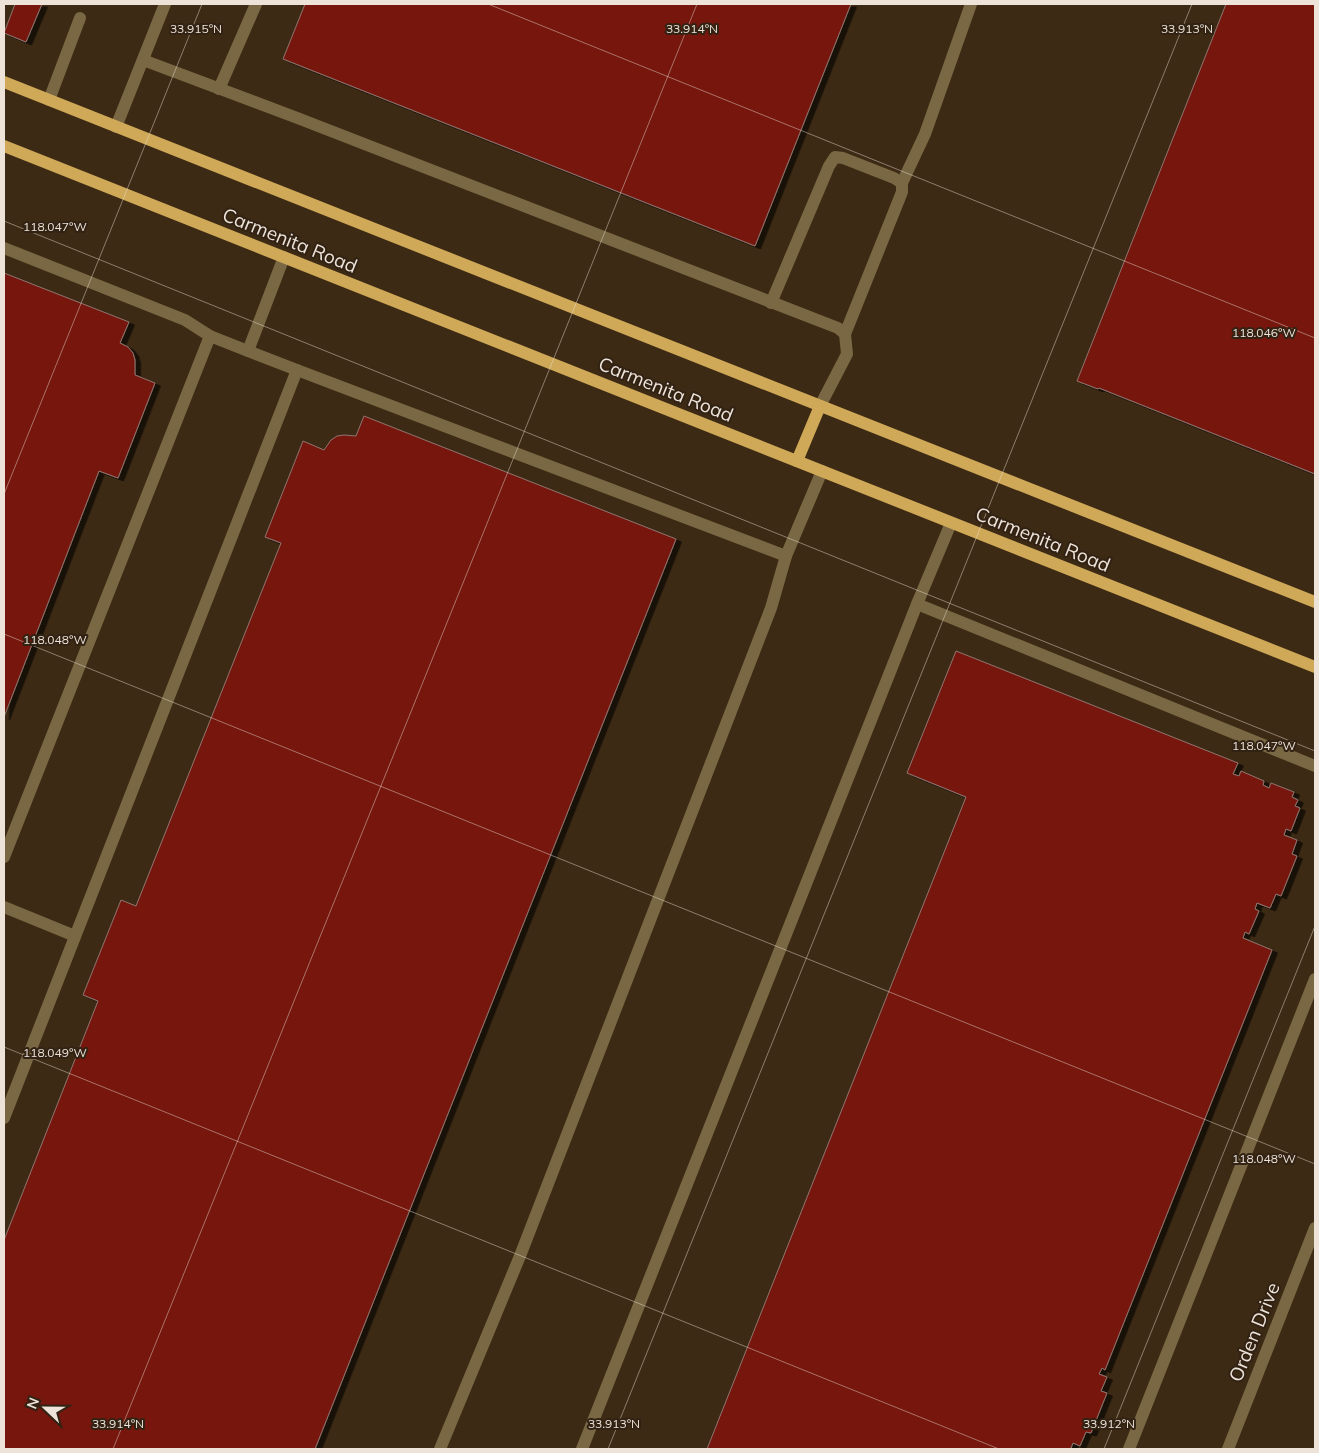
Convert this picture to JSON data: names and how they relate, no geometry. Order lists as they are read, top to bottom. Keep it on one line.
{"streets":{"main road":["Carmenita Road"],"street":["Orden Drive"]},"north":"left","coordinates":["33.915°N","33.914°N","33.913°N","118.047°W","118.046°W","118.048°W","118.049°W","33.912°N"]}
